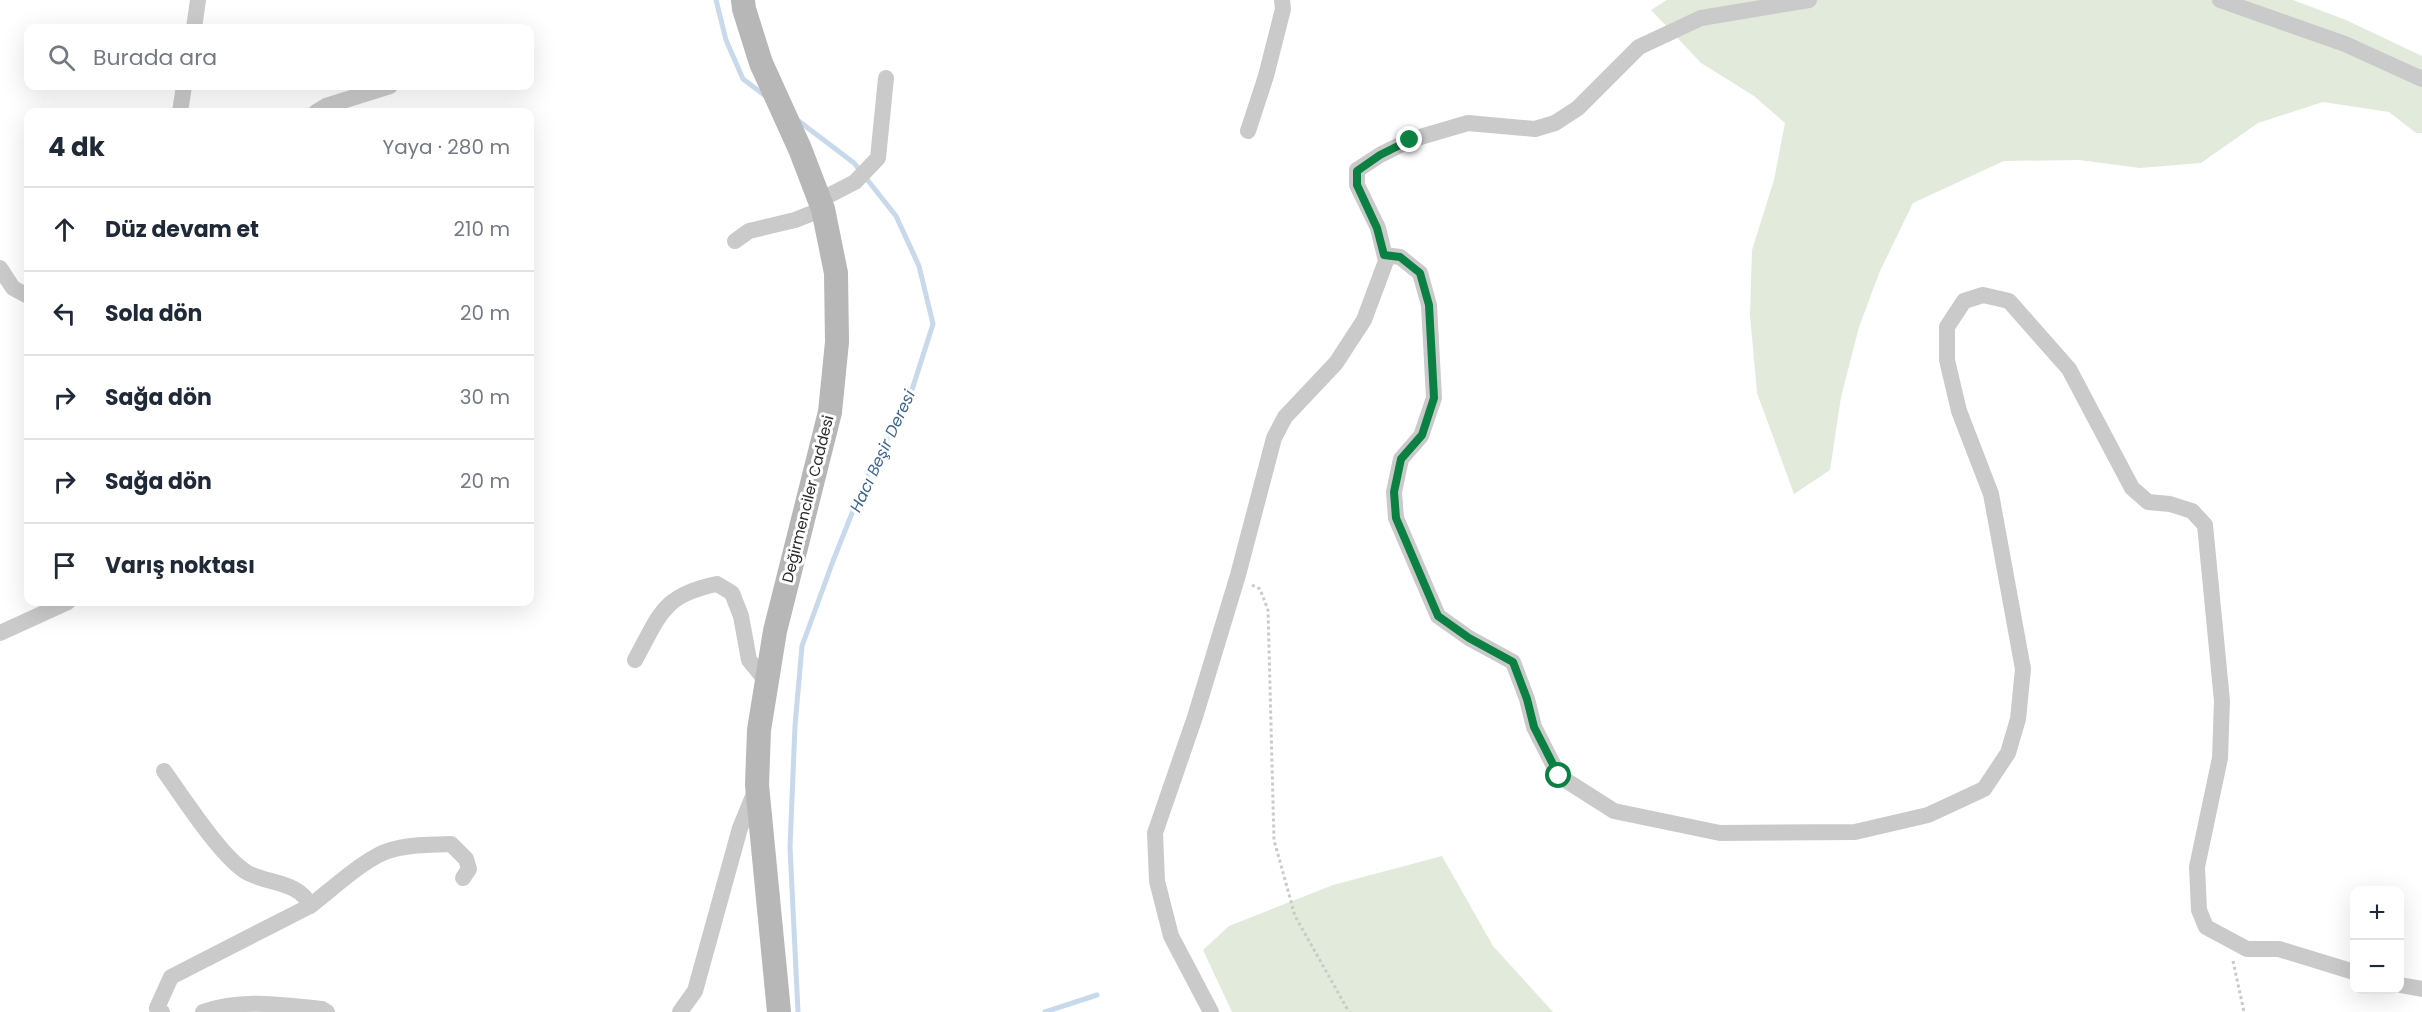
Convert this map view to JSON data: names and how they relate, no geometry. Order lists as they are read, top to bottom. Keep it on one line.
{"streets":{"main road":["Değirmenciler Caddesi"]},"water":["Hacı Beşir Deresi"],"page":{"search":"Burada ara","heading":["4 dk","Yaya · 280 m"],"list":[["Düz devam et","210 m"],["Sola dön","20 m"],["Sağa dön","30 m"],["Sağa dön","20 m"],"Varış noktası"],"map_buttons":["+","−"]}}
